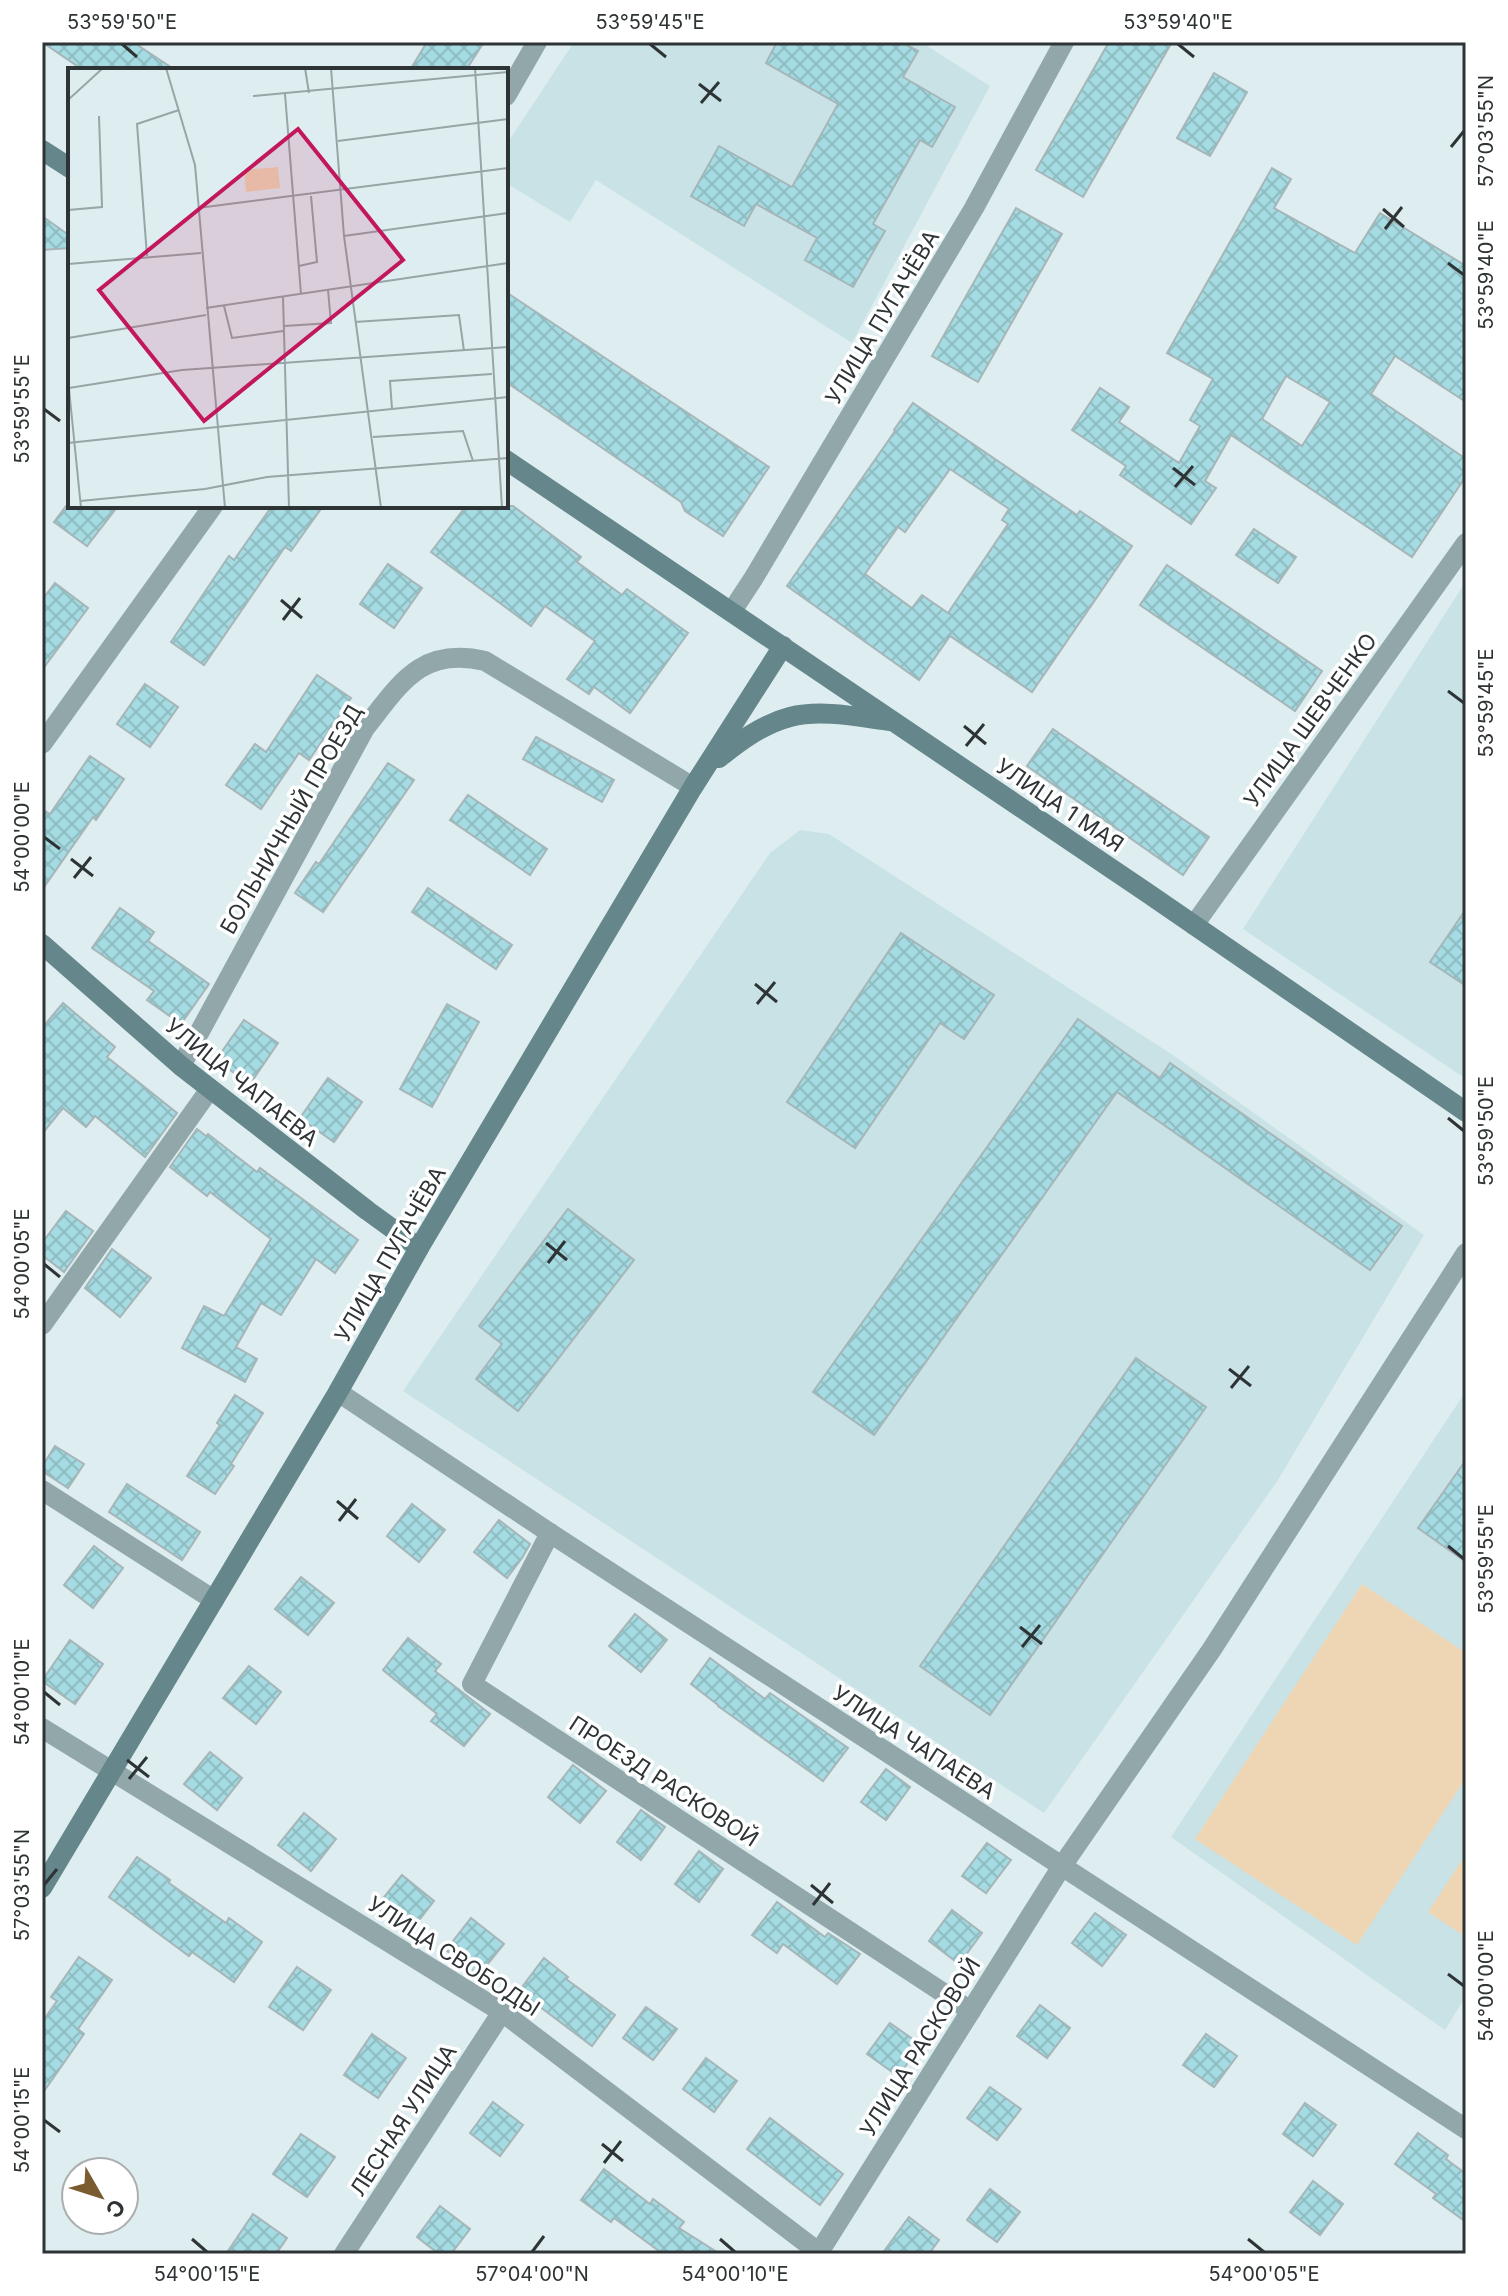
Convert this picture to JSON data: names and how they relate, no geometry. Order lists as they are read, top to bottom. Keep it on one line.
{"streets":{"main road":["УЛИЦА ПУГАЧЁВА","УЛИЦА 1 МАЯ","УЛИЦА ЧАПАЕВА"],"street":["УЛИЦА ШЕВЧЕНКО","БОЛЬНИЧНЫЙ ПРОЕЗД","ПРОЕЗД РАСКОВОЙ","УЛИЦА СВОБОДЫ","УЛИЦА РАСКОВОЙ","ЛЕСНАЯ УЛИЦА"]},"crossings":[["УЛИЦА ПУГАЧЁВА","УЛИЦА 1 МАЯ"],["УЛИЦА ПУГАЧЁВА","БОЛЬНИЧНЫЙ ПРОЕЗД"],["УЛИЦА ПУГАЧЁВА","УЛИЦА ЧАПАЕВА"],["УЛИЦА ПУГАЧЁВА","УЛИЦА СВОБОДЫ"],["УЛИЦА ШЕВЧЕНКО","УЛИЦА 1 МАЯ"],["БОЛЬНИЧНЫЙ ПРОЕЗД","УЛИЦА ЧАПАЕВА"],["УЛИЦА ЧАПАЕВА","ПРОЕЗД РАСКОВОЙ"],["УЛИЦА ЧАПАЕВА","УЛИЦА РАСКОВОЙ"],["ПРОЕЗД РАСКОВОЙ","УЛИЦА РАСКОВОЙ"],["УЛИЦА СВОБОДЫ","УЛИЦА РАСКОВОЙ"],["УЛИЦА СВОБОДЫ","ЛЕСНАЯ УЛИЦА"]],"north":"bottom right","coordinates":["53°59'50\"E","53°59'45\"E","53°59'40\"E","57°03'55\"N","53°59'55\"E","54°00'00\"E","54°00'05\"E","54°00'10\"E","54°00'15\"E","57°04'00\"N"]}
